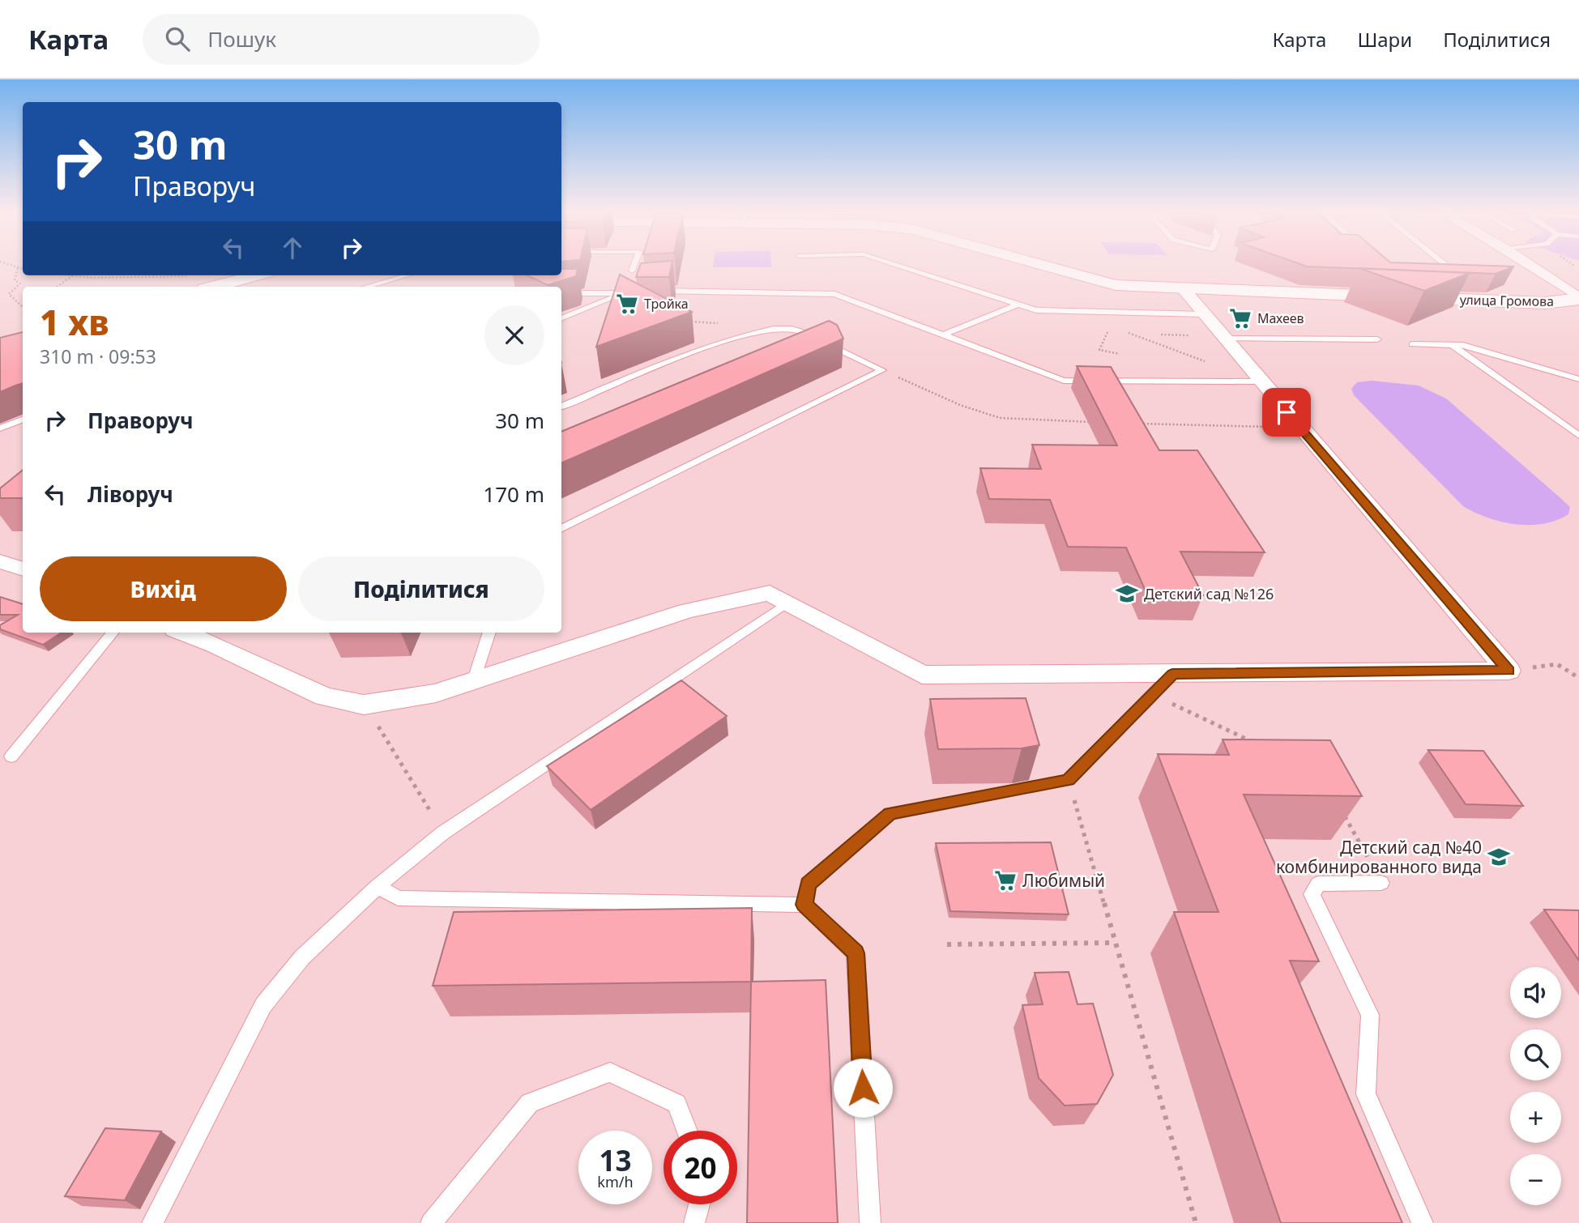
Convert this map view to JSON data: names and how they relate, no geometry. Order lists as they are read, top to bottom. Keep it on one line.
{"streets":{"street":["улица Громова"]},"places":{"supermarket":["Тройка","Махеев","Любимый"],"school or university":["Детский сад №126","Детский сад №40 комбинированного вида"]},"page":{"header":"Карта","search":"Пошук","nav":["Карта","Шари","Поділитися"],"turn":["30 m","Праворуч"],"heading":["1 хв","310 m · 09:53"],"list":[{"name":"Праворуч","value":"30 m"},{"name":"Ліворуч","value":"170 m"}],"buttons":["Вихід","Поділитися"],"map_buttons":["+","−"],"speed":"13 km/h","limit":"20"}}
